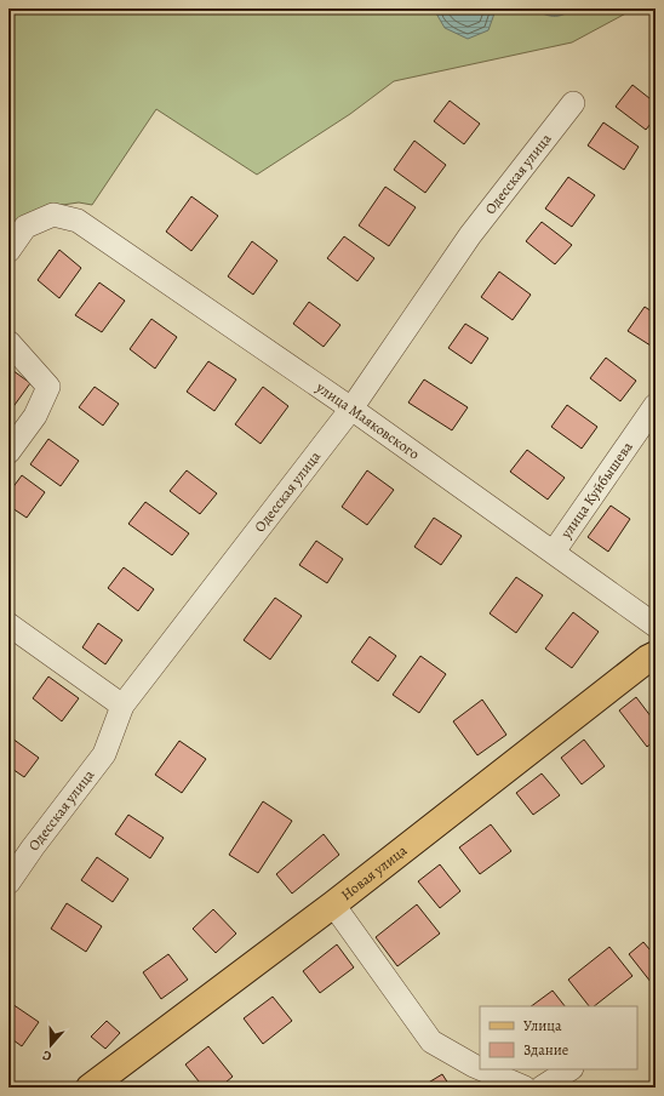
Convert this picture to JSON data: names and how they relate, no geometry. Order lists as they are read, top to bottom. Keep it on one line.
{"streets":{"main road":["Новая улица"],"street":["Одесская улица","улица Маяковского","улица Куйбышева"]},"crossings":[["Одесская улица","улица Маяковского"],["улица Маяковского","улица Куйбышева"]],"legend":["Улица","Здание"],"north":"bottom"}
